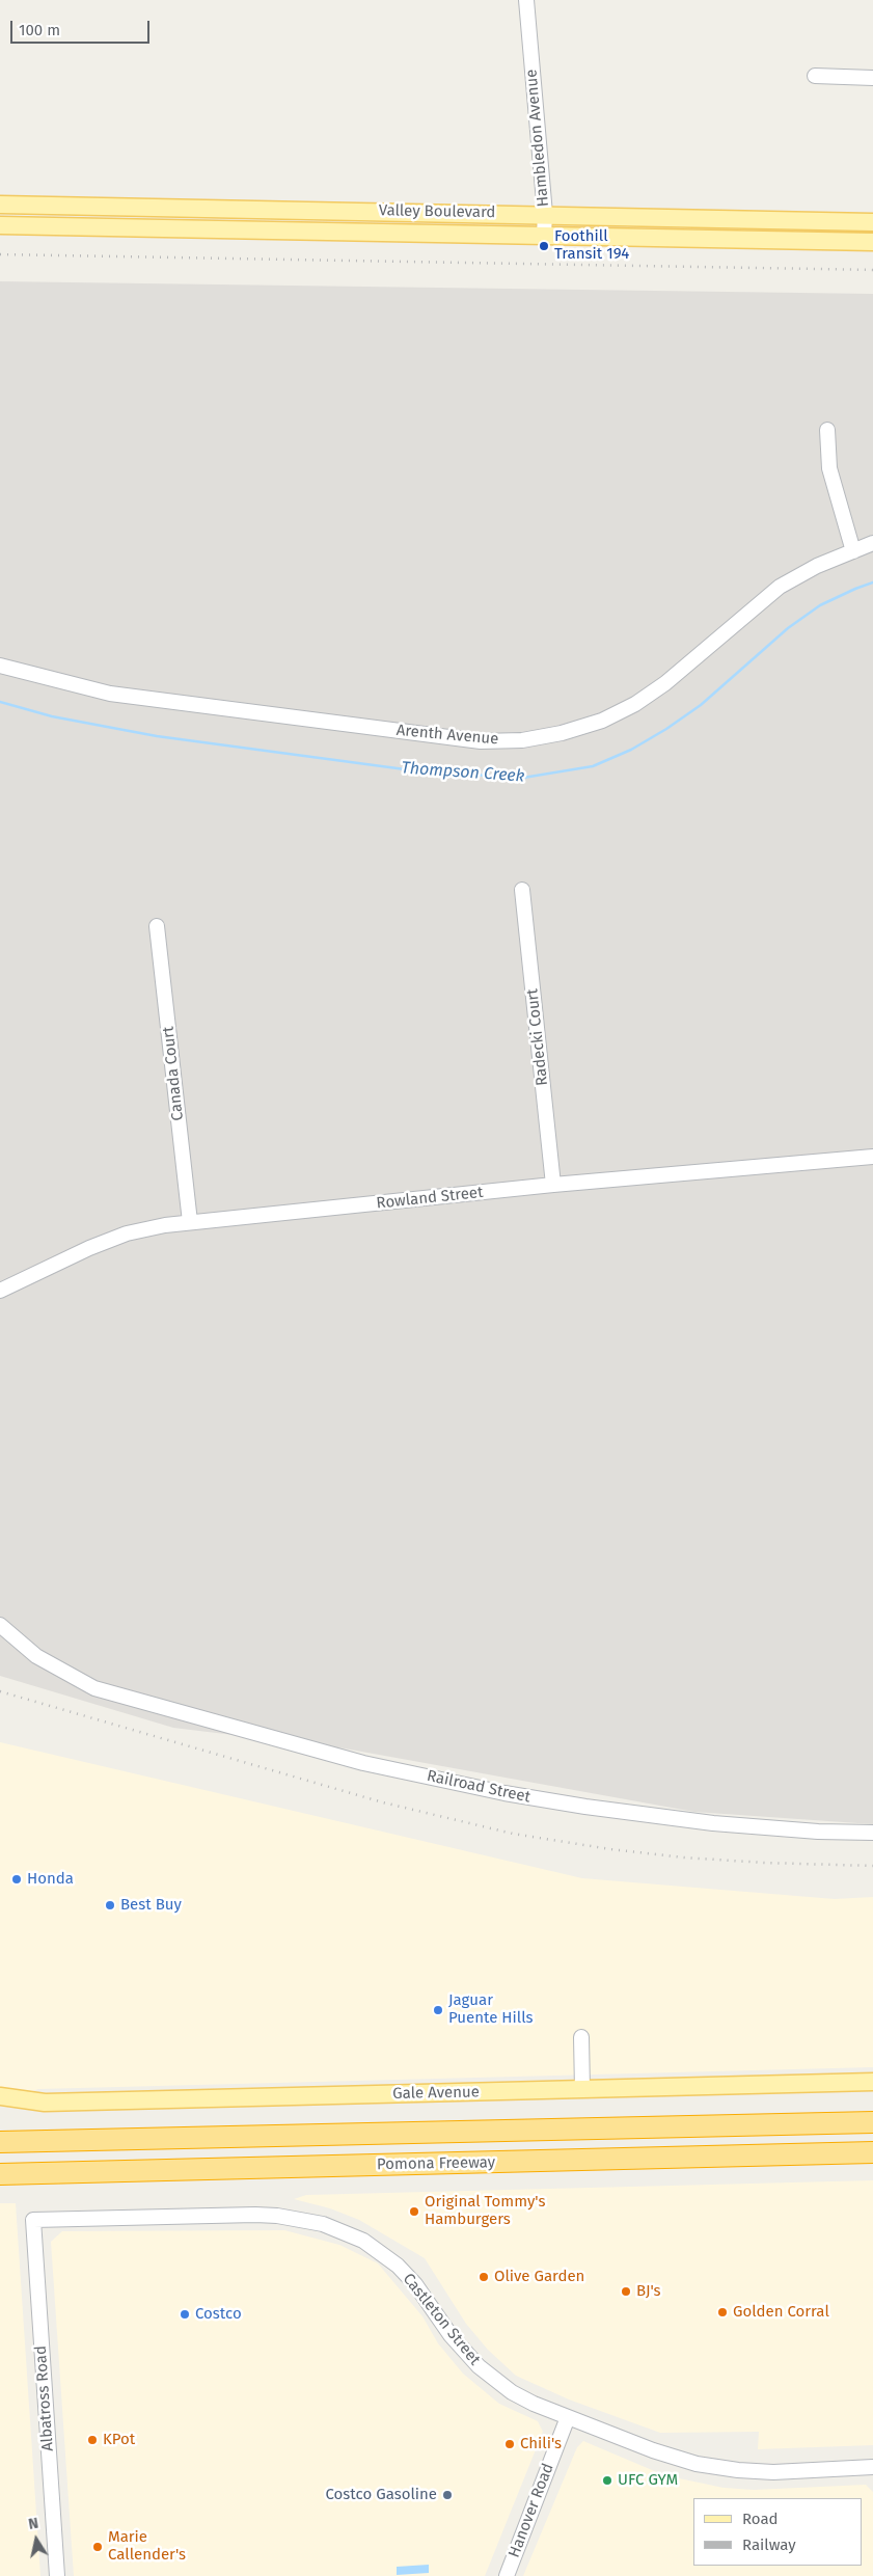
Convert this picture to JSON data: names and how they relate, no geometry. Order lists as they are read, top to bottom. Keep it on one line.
{"streets":{"highway":["Pomona Freeway"],"main road":["Valley Boulevard","Gale Avenue"],"street":["Hambledon Avenue","Arenth Avenue","Radecki Court","Canada Court","Rowland Street","Railroad Street","Castleton Street","Albatross Road","Hanover Road"]},"crossings":[["Hambledon Avenue","Valley Boulevard"],["Radecki Court","Rowland Street"],["Canada Court","Rowland Street"],["Castleton Street","Albatross Road"],["Castleton Street","Hanover Road"]],"water":["Thompson Creek"],"places":["Foothill Transit 194","Honda","Best Buy","Jaguar Puente Hills","Original Tommy's Hamburgers","Olive Garden","BJ's","Golden Corral","Costco","KPot","Chili's","UFC GYM","Costco Gasoline","Marie Callender's"],"legend":["Road","Railway"],"scale_bar":"100 m","north":"top"}
